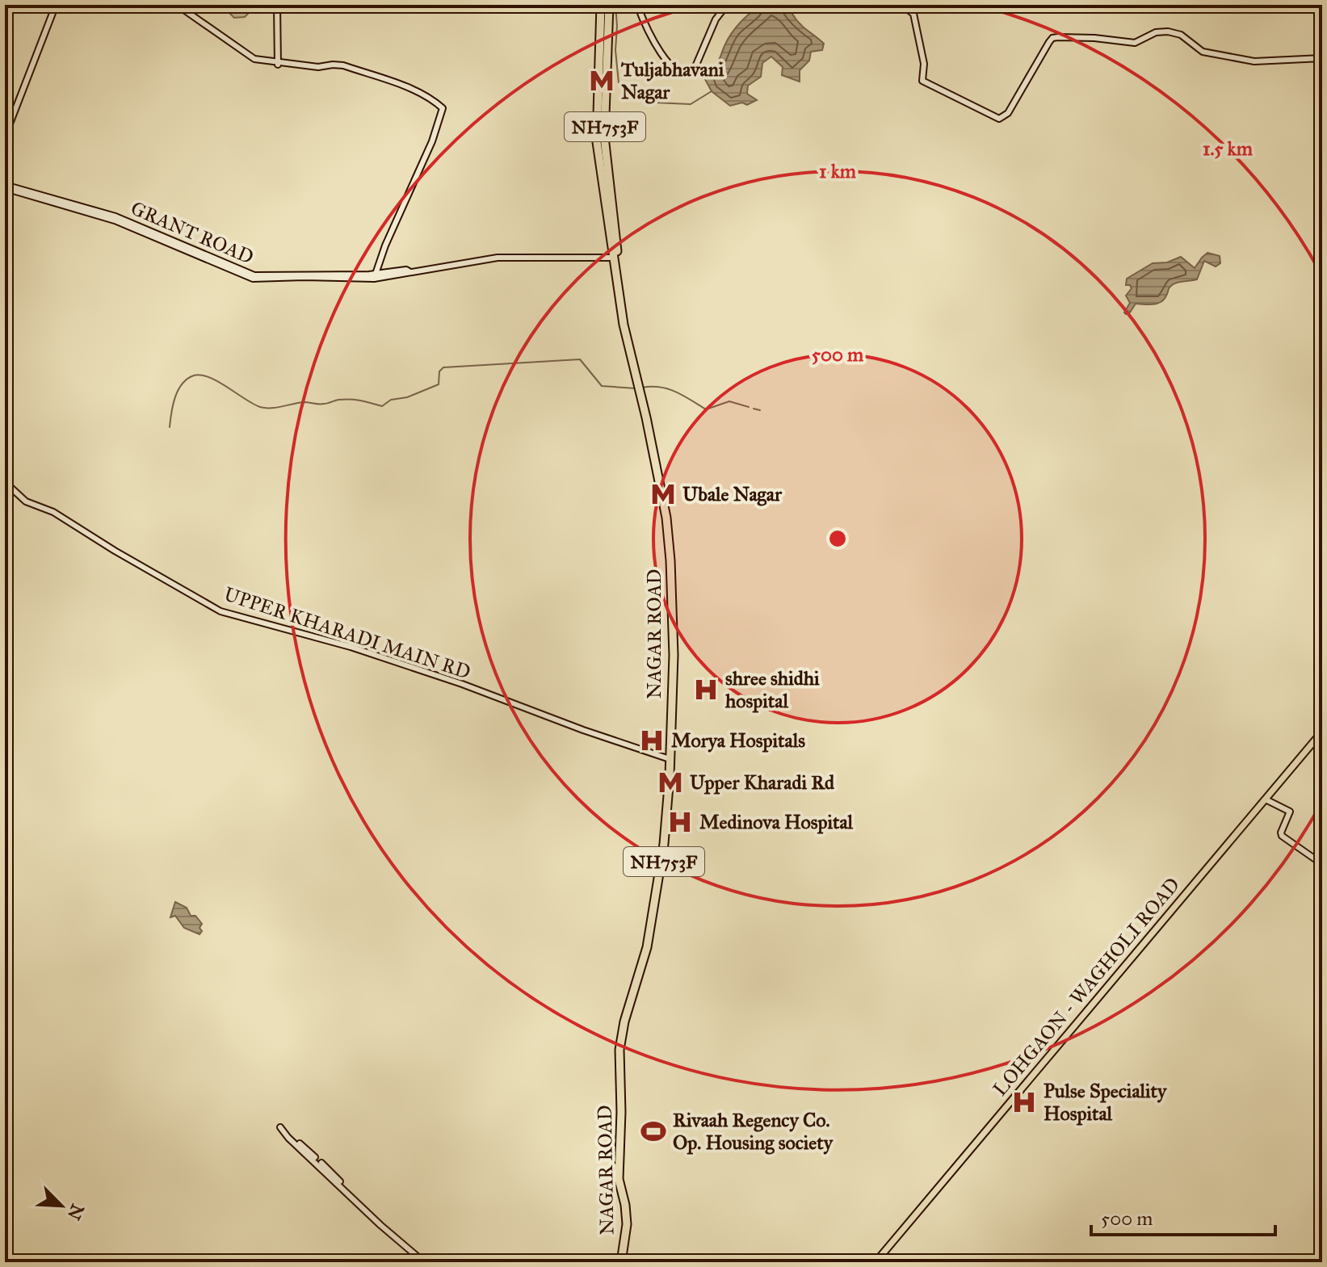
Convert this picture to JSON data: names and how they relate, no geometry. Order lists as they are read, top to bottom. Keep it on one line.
{"streets":{"highway":["NH753F","NAGAR ROAD"],"main road":["LOHGAON - WAGHOLI ROAD"],"street":["GRANT ROAD","UPPER KHARADI MAIN RD"]},"crossings":[["GRANT ROAD","NAGAR ROAD"],["UPPER KHARADI MAIN RD","NAGAR ROAD"]],"places":{"metro station":["Tuljabhavani Nagar","Ubale Nagar","Upper Kharadi Rd"],"hospital":["shree shidhi hospital","Morya Hospitals","Medinova Hospital","Pulse Speciality Hospital"],"sports":["Rivaah Regency Co. Op. Housing society"]},"scale_bar":"500 m","north":"bottom right","rings":["1.5 km","1 km","500 m"]}
